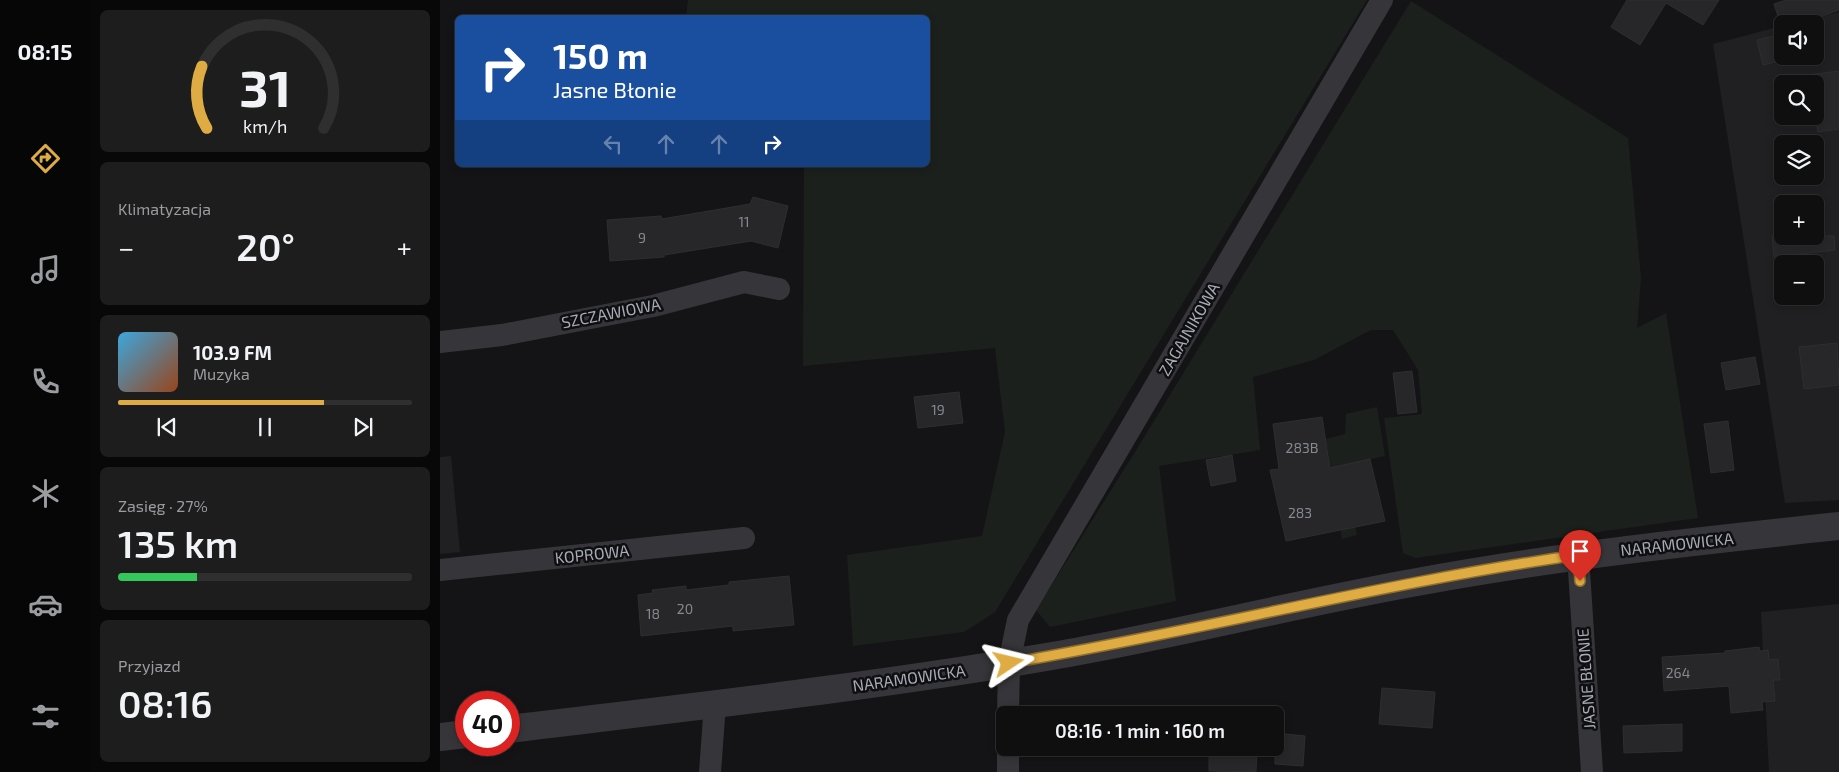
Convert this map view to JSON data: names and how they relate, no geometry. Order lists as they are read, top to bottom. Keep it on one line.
{"streets":{"street":["SZCZAWIOWA","ZAGAJNIKOWA","NARAMOWICKA","KOPROWA","JASNE BŁONIE"]},"crossings":[["ZAGAJNIKOWA","NARAMOWICKA"],["NARAMOWICKA","JASNE BŁONIE"]],"house_numbers":["11","9","19","283B","283","20","18","264"],"page":{"tabs":"08:15","map_buttons":["+","−"],"turn":["150 m","Jasne Błonie"],"tile":["Klimatyzacja",["Zasięg · 27%","135 km"],["Przyjazd","08:16"]],"heat":["−","20°","+"],"song":["103.9 FM","Muzyka"],"limit":"40","trip":"08:16 · 1 min · 160 m","gauge":["31","km/h"]}}
